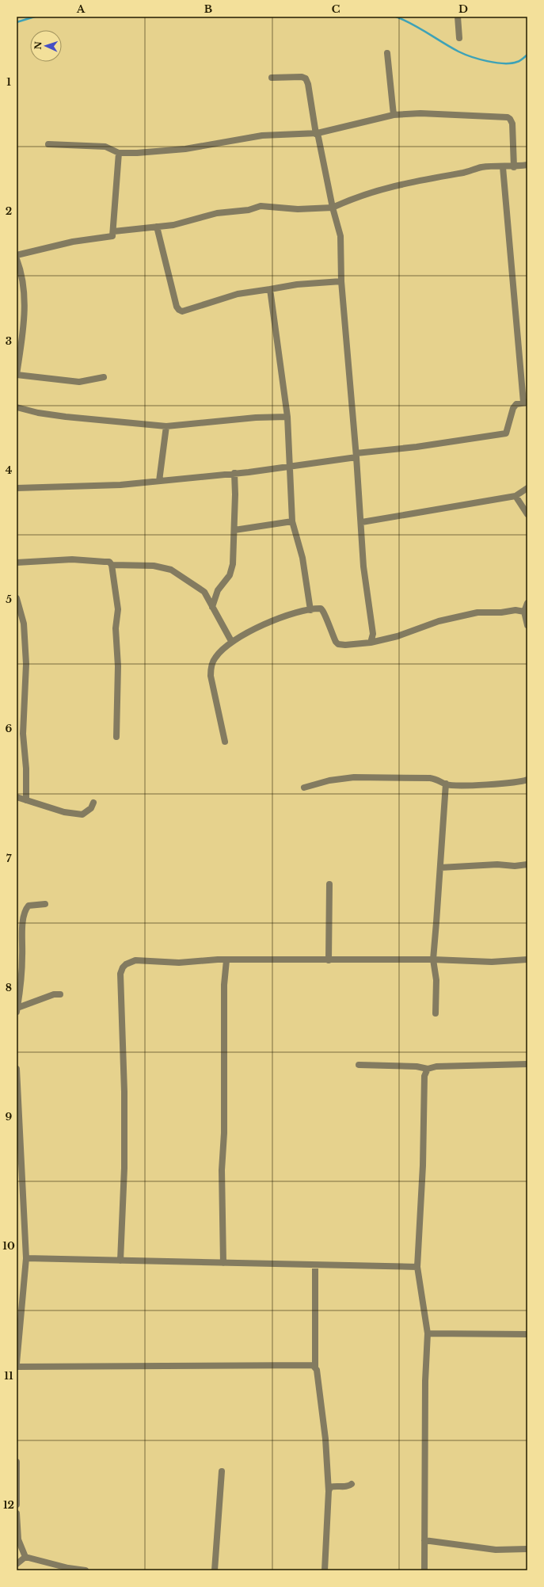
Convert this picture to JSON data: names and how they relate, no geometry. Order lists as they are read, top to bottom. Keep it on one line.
{"north":"left","grid":{"columns":["A","B","C","D"],"rows":["1","2","3","4","5","6","7","8","9","10","11","12"]}}
